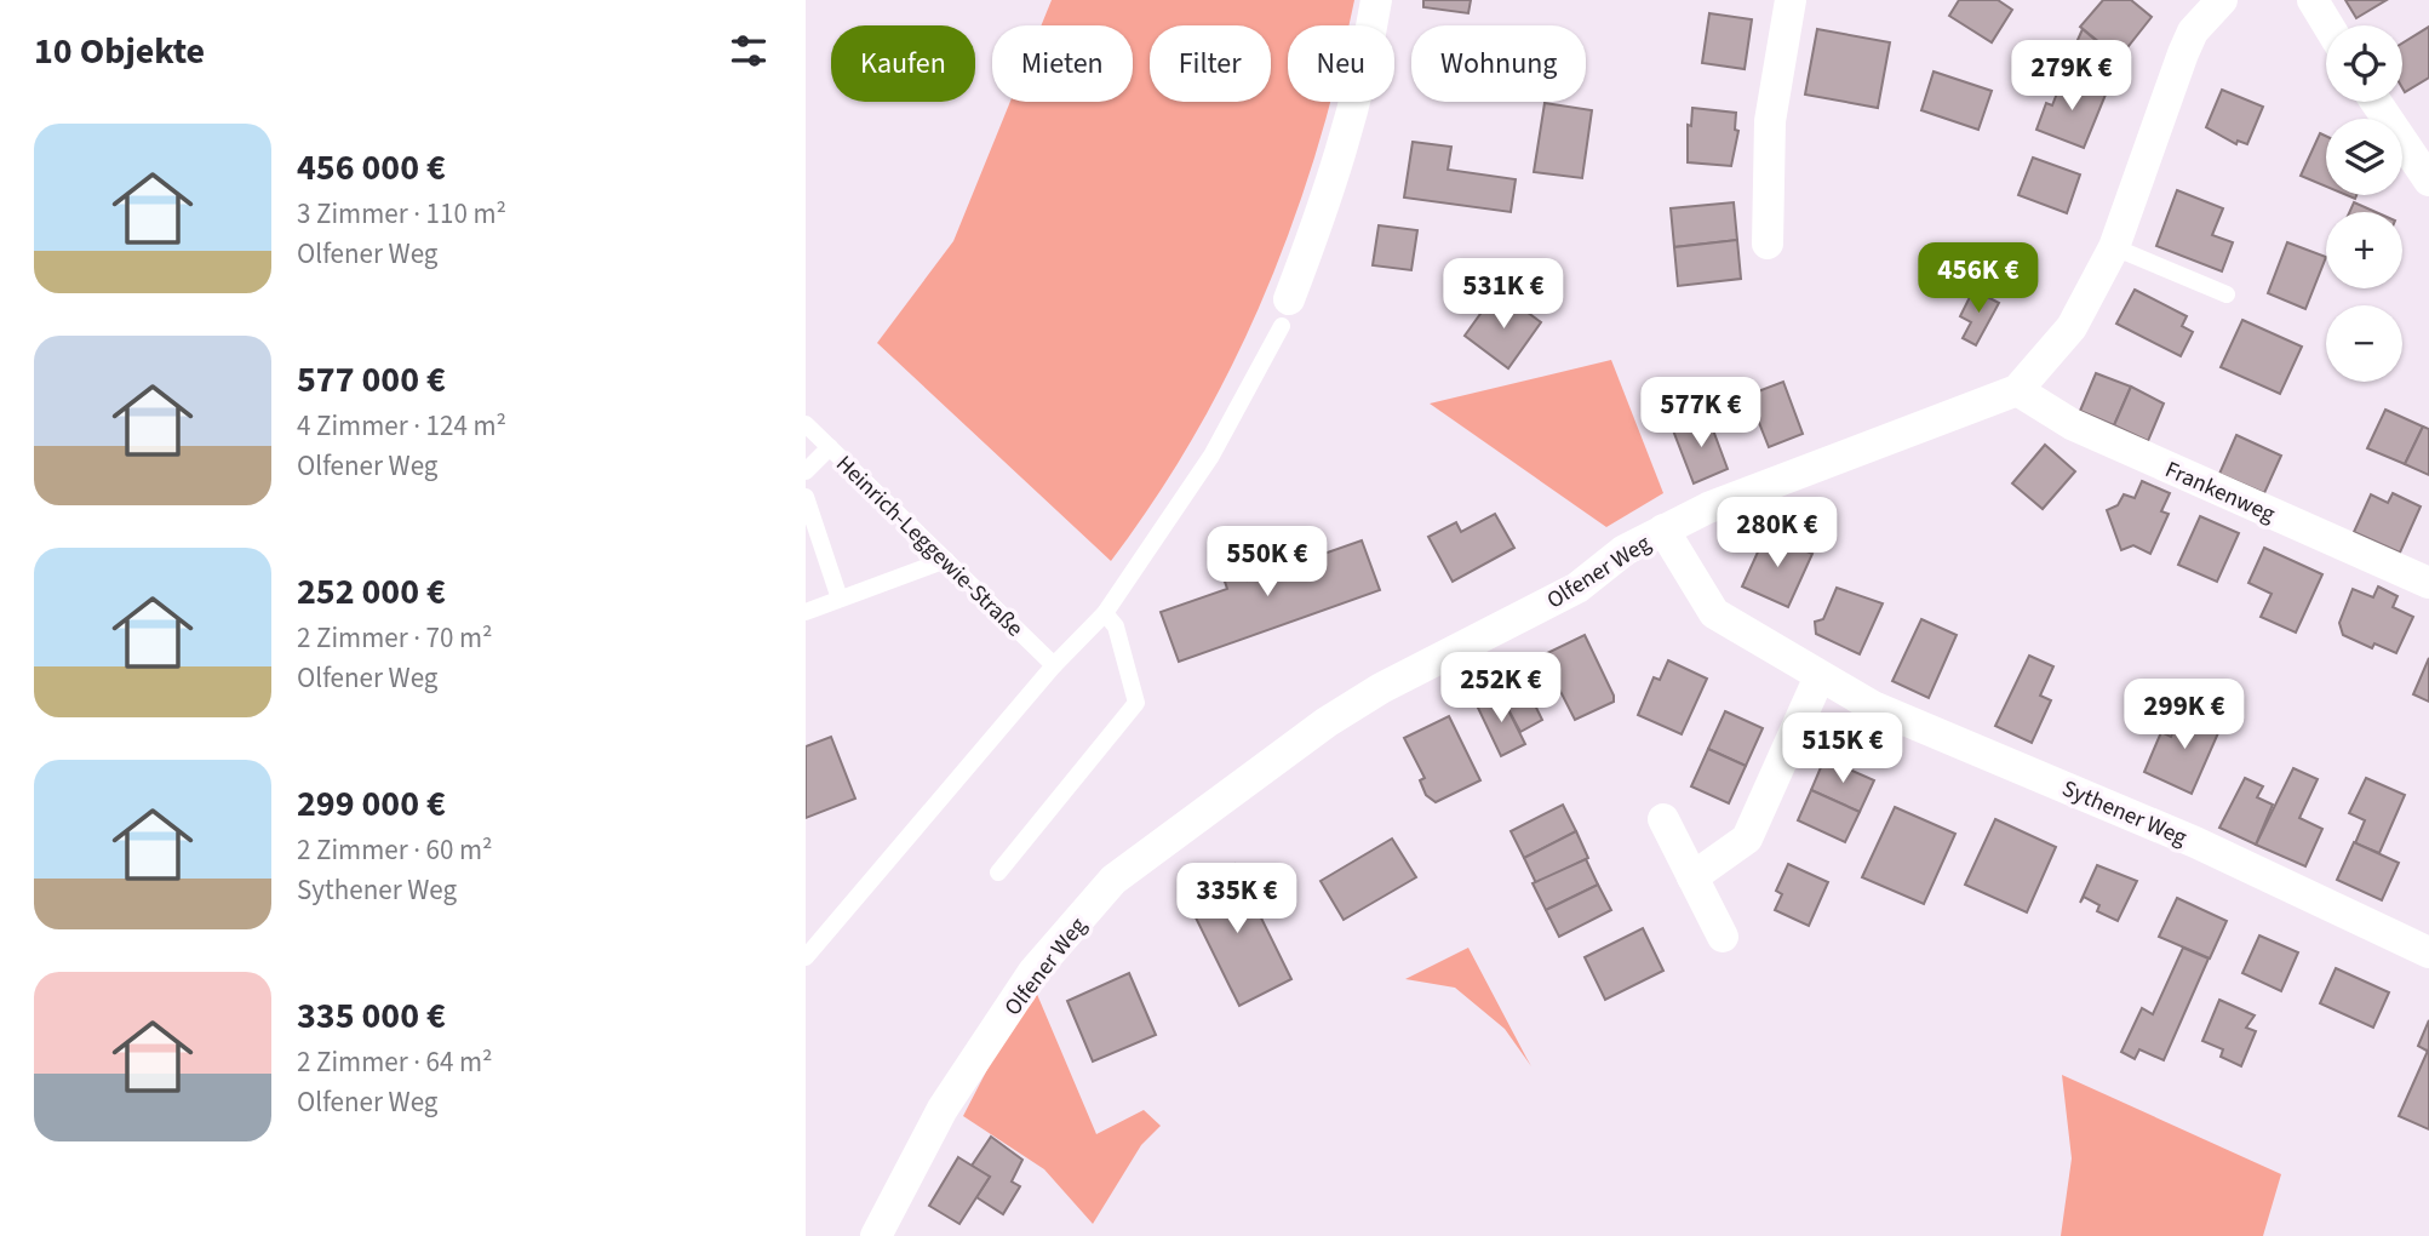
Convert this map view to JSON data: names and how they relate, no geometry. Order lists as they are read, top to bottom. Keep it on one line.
{"streets":{"street":["Frankenweg","Olfener Weg","Sythener Weg"],"lane":["Heinrich-Leggewie-Straße"]},"crossings":[["Frankenweg","Olfener Weg"],["Olfener Weg","Sythener Weg"]],"page":{"heading":"10 Objekte","map_buttons":["+","−"],"chip":["Kaufen","Mieten","Filter","Neu","Wohnung"],"price":["279K €","456K €","531K €","577K €","280K €","550K €","252K €","299K €","515K €","335K €"],"list":[{"name":"456 000 €","note":"3 Zimmer · 110 m² · Olfener Weg"},{"name":"577 000 €","note":"4 Zimmer · 124 m² · Olfener Weg"},{"name":"252 000 €","note":"2 Zimmer · 70 m² · Olfener Weg"},{"name":"299 000 €","note":"2 Zimmer · 60 m² · Sythener Weg"},{"name":"335 000 €","note":"2 Zimmer · 64 m² · Olfener Weg"}]}}
